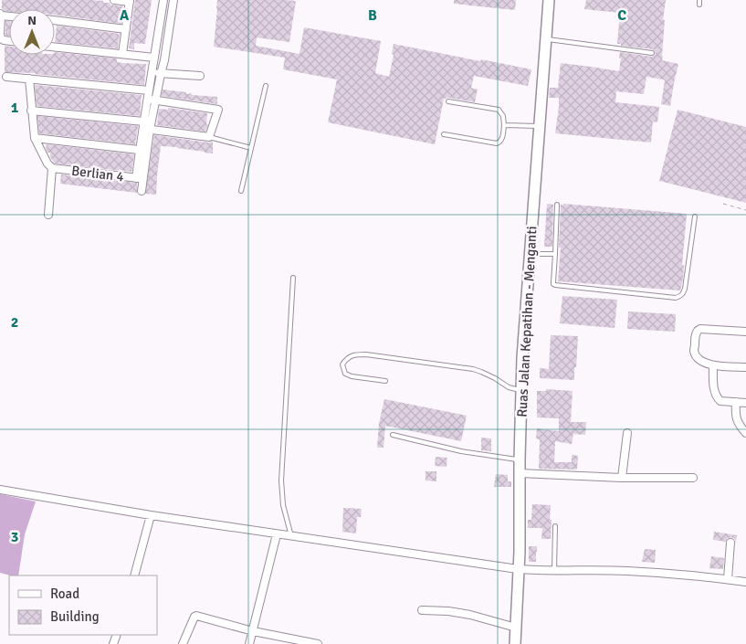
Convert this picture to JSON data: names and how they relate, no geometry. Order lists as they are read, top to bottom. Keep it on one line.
{"streets":{"main road":["Ruas Jalan Kepatihan - Menganti"],"street":["Berlian 4"]},"legend":["Road","Building"],"north":"top","grid":{"columns":["A","B","C"],"rows":["1","2","3"]}}
